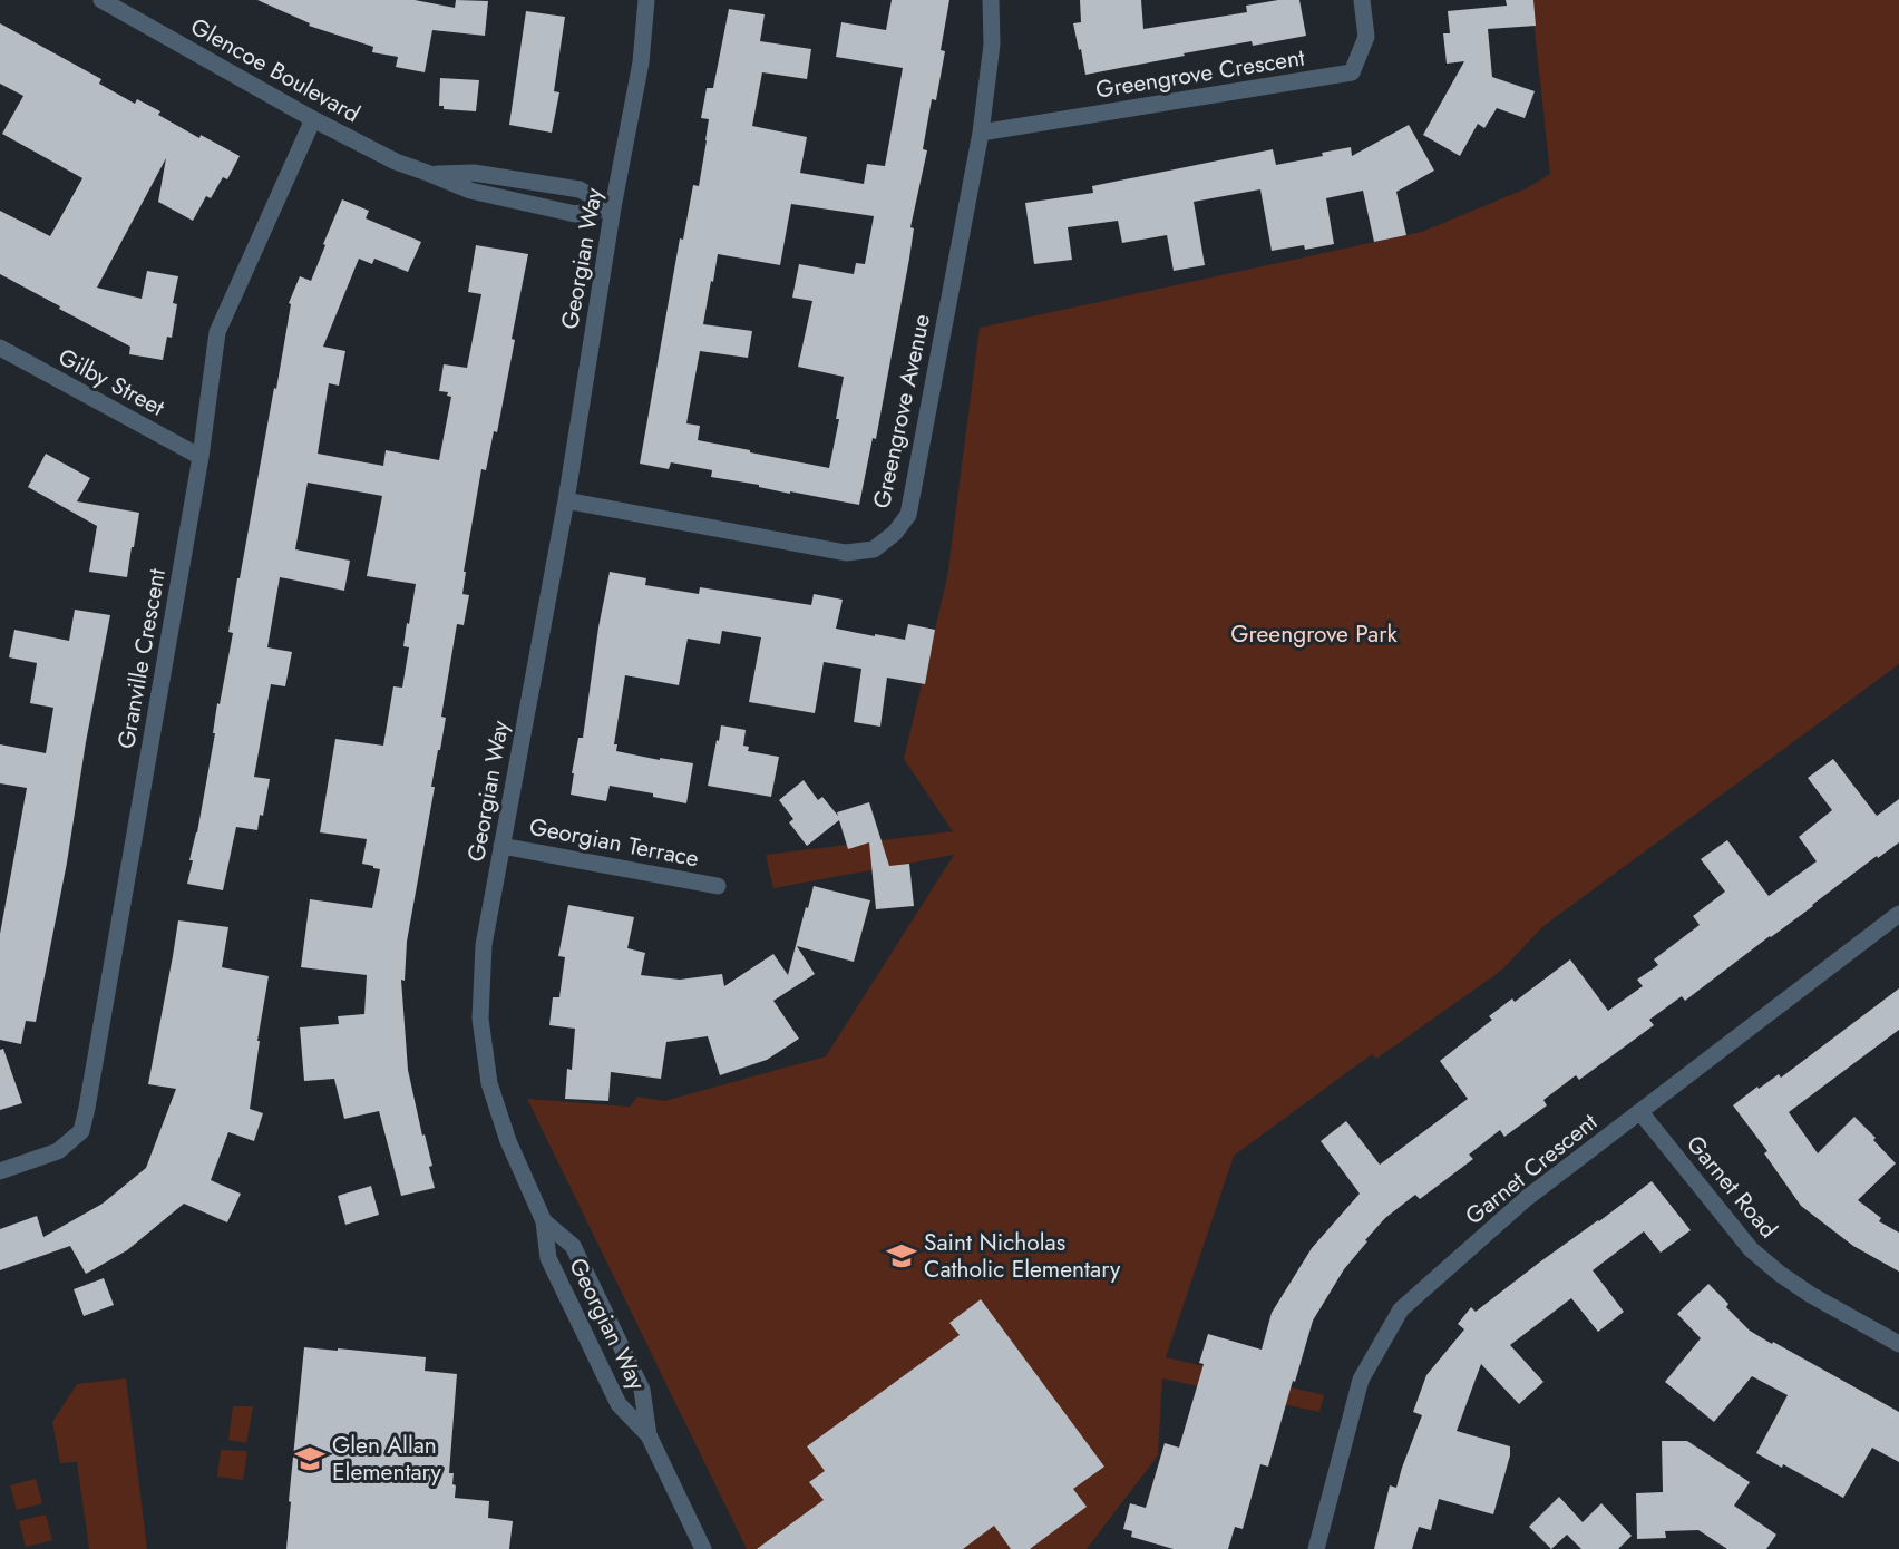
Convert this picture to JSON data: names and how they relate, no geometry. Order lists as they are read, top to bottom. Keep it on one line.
{"streets":{"street":["Glencoe Boulevard","Greengrove Crescent","Georgian Way","Gilby Street","Greengrove Avenue","Granville Crescent","Georgian Terrace","Garnet Crescent","Garnet Road"]},"crossings":[["Glencoe Boulevard","Georgian Way"],["Glencoe Boulevard","Granville Crescent"],["Greengrove Crescent","Greengrove Avenue"],["Georgian Way","Greengrove Avenue"],["Georgian Way","Georgian Terrace"],["Gilby Street","Granville Crescent"],["Garnet Crescent","Garnet Road"]],"parks":["Greengrove Park"],"places":{"school or university":["Saint Nicholas Catholic Elementary","Glen Allan Elementary"]}}
